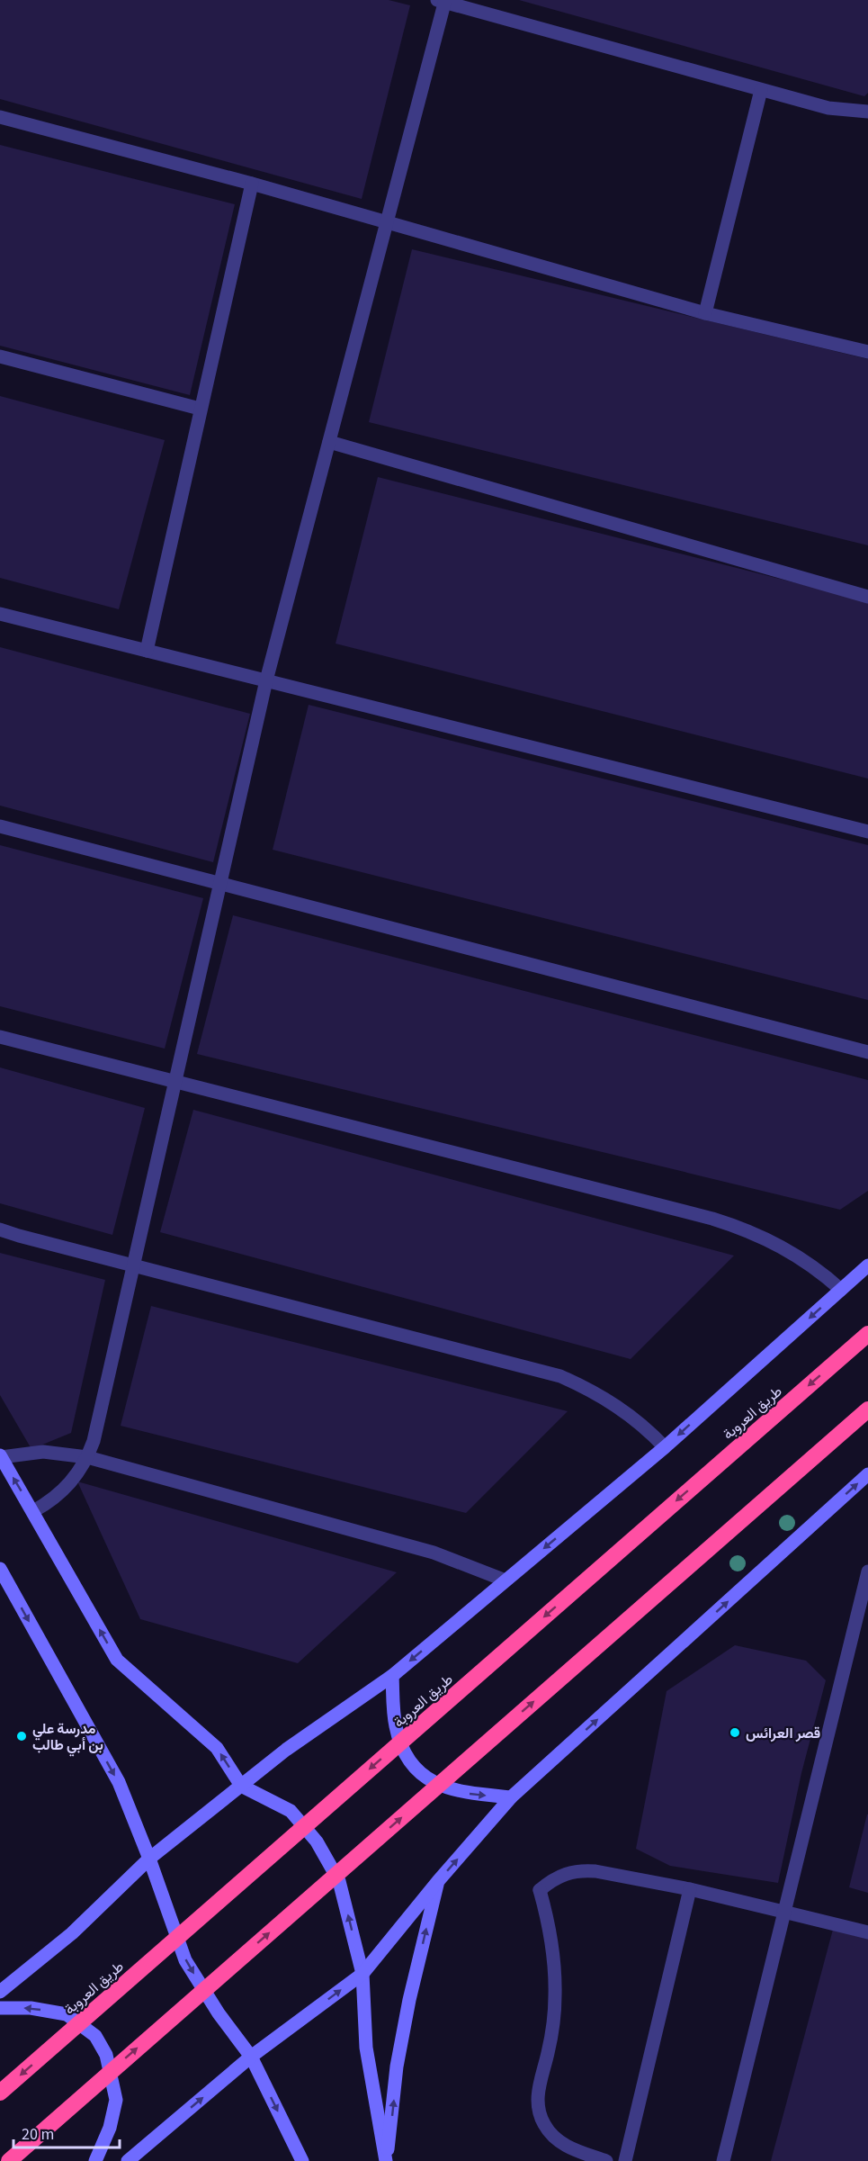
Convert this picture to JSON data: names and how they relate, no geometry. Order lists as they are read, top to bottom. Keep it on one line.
{"streets":{"highway":["طريق العروبة"]},"places":["قصر العرائس","مدرسة علي بن أبي طالب"],"scale_bar":"20 m"}
